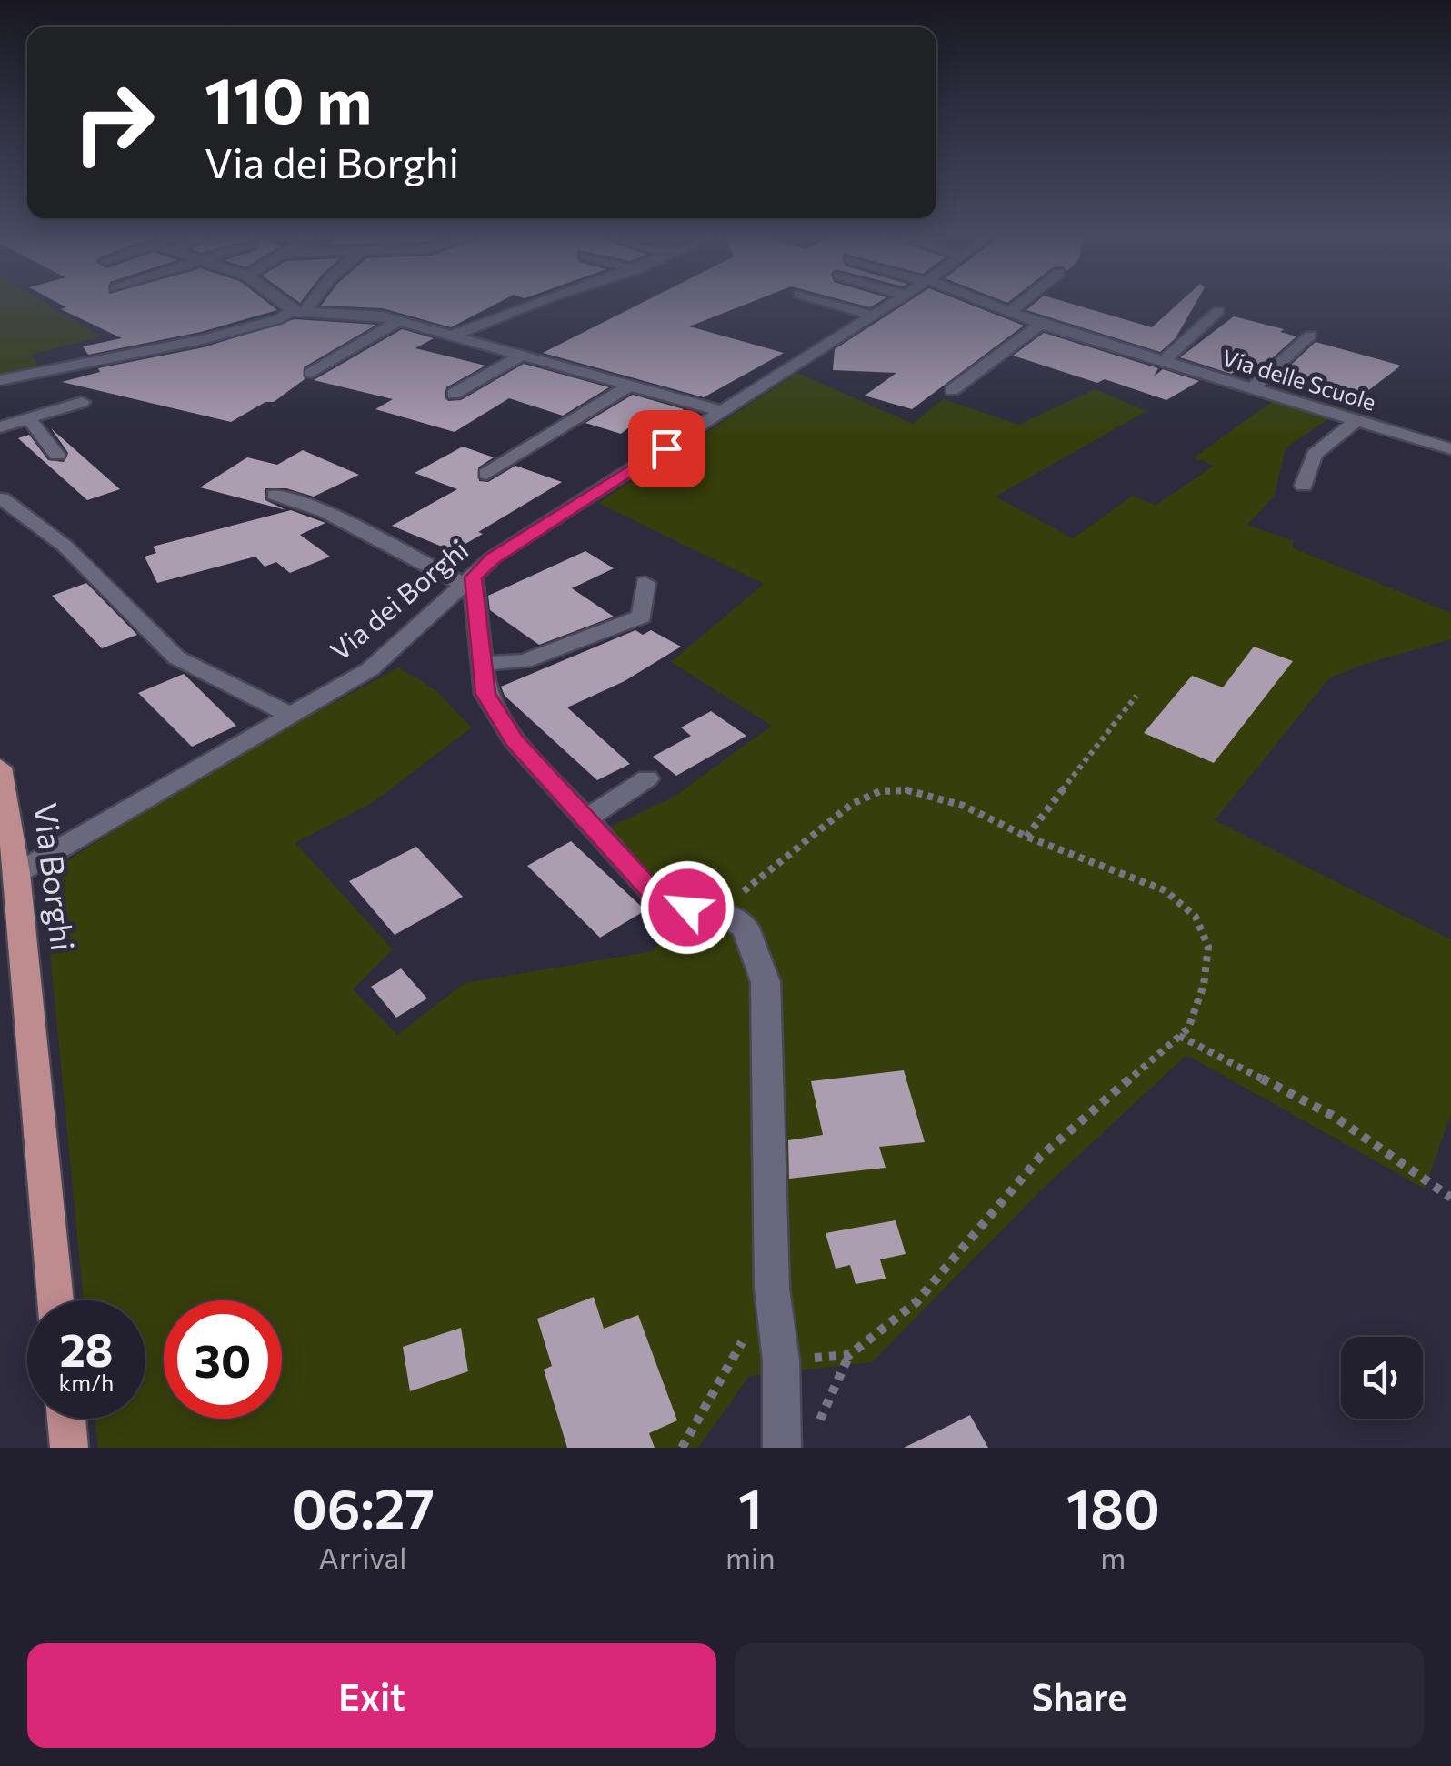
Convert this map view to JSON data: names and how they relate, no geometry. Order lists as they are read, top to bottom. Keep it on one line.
{"streets":{"main road":["Via Borghi"],"street":["Via delle Scuole","Via dei Borghi"]},"crossings":[["Via dei Borghi","Via Borghi"]],"page":{"turn":["110 m","Via dei Borghi"],"speed":"28 km/h","limit":"30","eta":["06:27","Arrival","1","min","180","m"],"buttons":["Exit","Share"]}}
